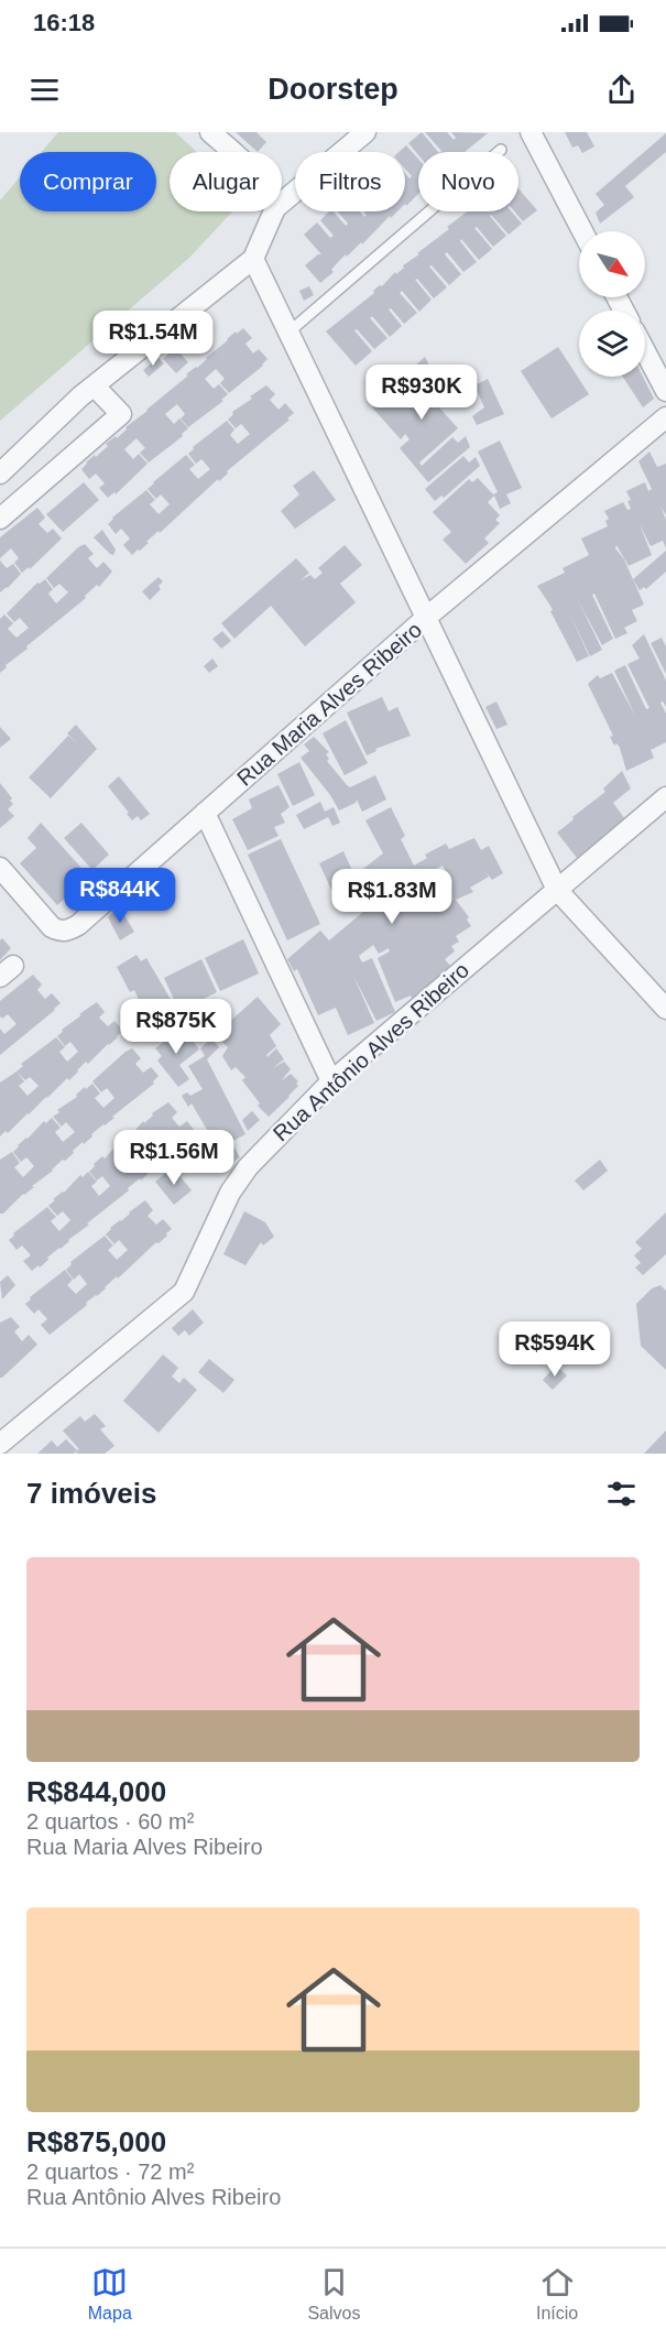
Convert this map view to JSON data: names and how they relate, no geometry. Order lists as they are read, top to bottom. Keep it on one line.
{"streets":{"street":["Rua Maria Alves Ribeiro","Rua Antônio Alves Ribeiro"]},"north":"bottom right","page":{"status":"16:18","header":"Doorstep","chip":["Comprar","Alugar","Filtros","Novo"],"price":["R$1.54M","R$930K","R$844K","R$1.83M","R$875K","R$1.56M","R$594K"],"heading":"7 imóveis","list":[{"name":"R$844,000","note":"2 quartos · 60 m² · Rua Maria Alves Ribeiro"},{"name":"R$875,000","note":"2 quartos · 72 m² · Rua Antônio Alves Ribeiro"}],"tabs":["Mapa","Salvos","Início"]}}
